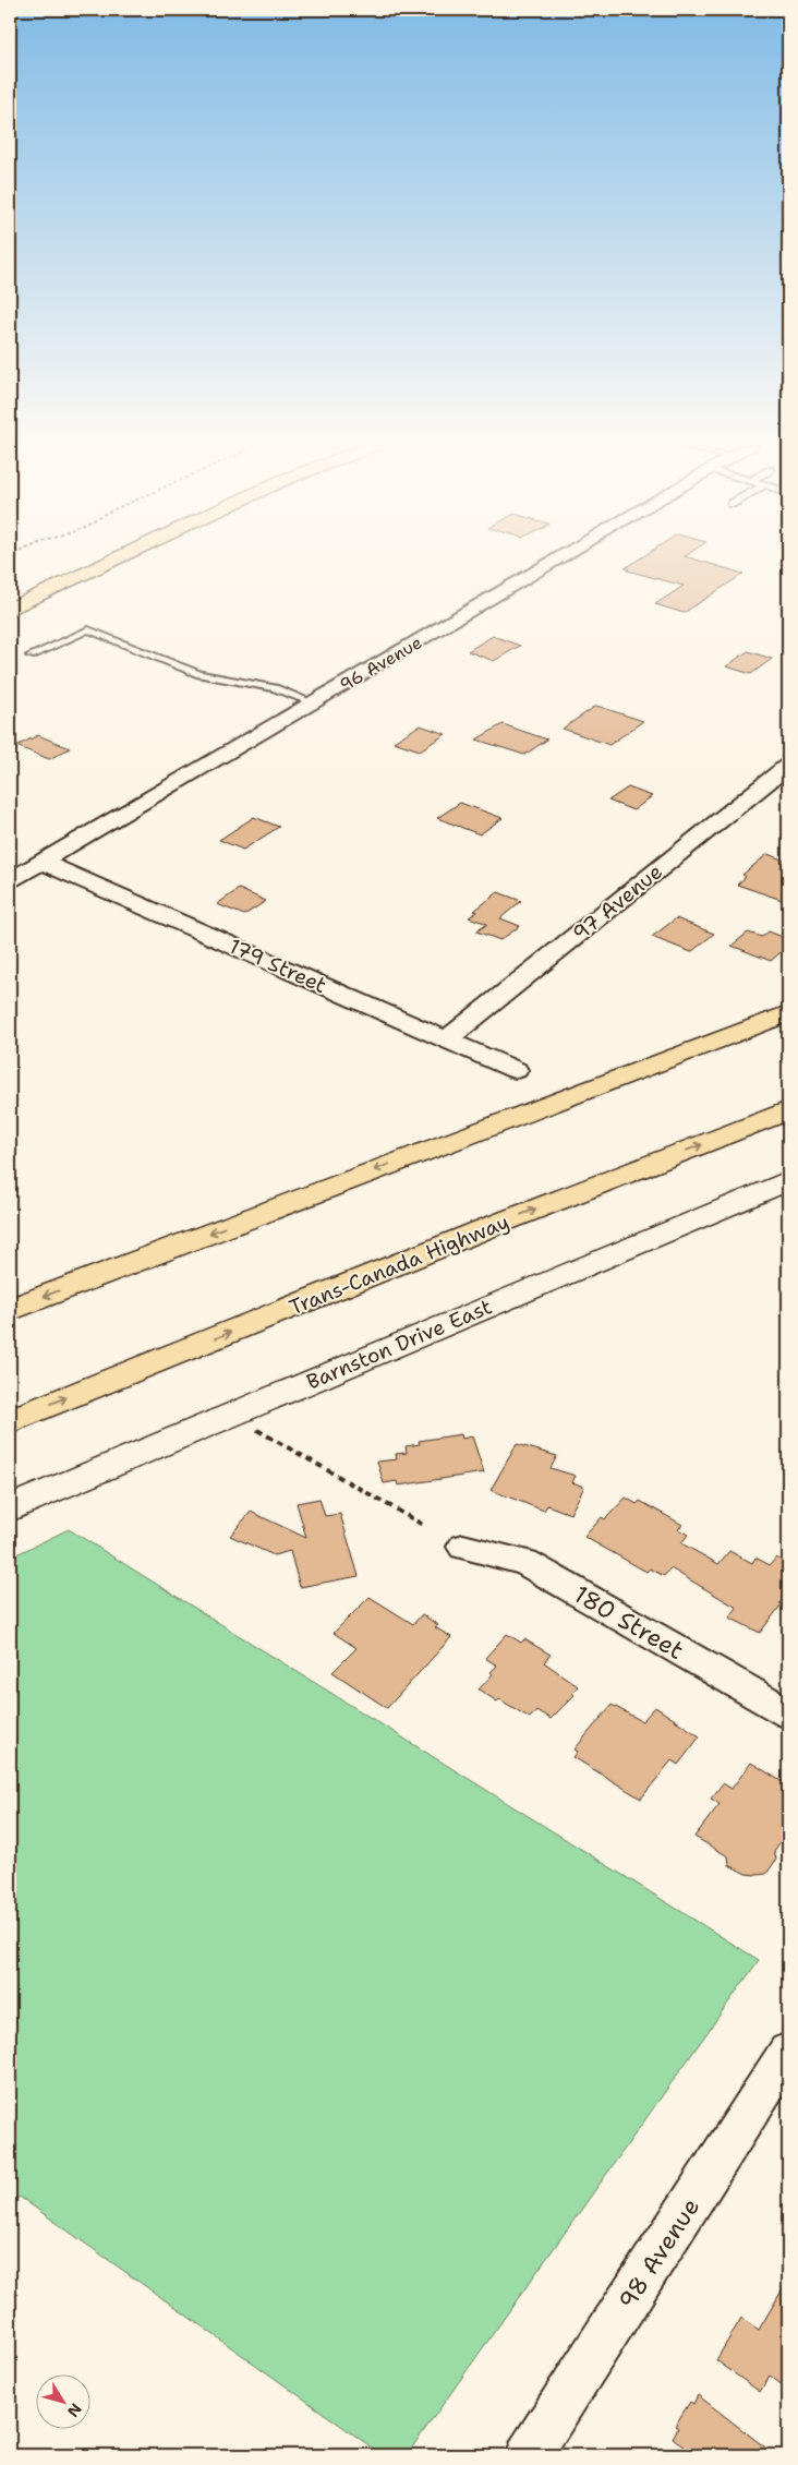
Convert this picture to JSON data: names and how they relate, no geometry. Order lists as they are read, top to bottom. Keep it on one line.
{"streets":{"main road":["Trans-Canada Highway"],"street":["96 Avenue","97 Avenue","179 Street","Barnston Drive East","180 Street","98 Avenue"]},"crossings":[["96 Avenue","179 Street"],["97 Avenue","179 Street"]],"north":"bottom right"}
